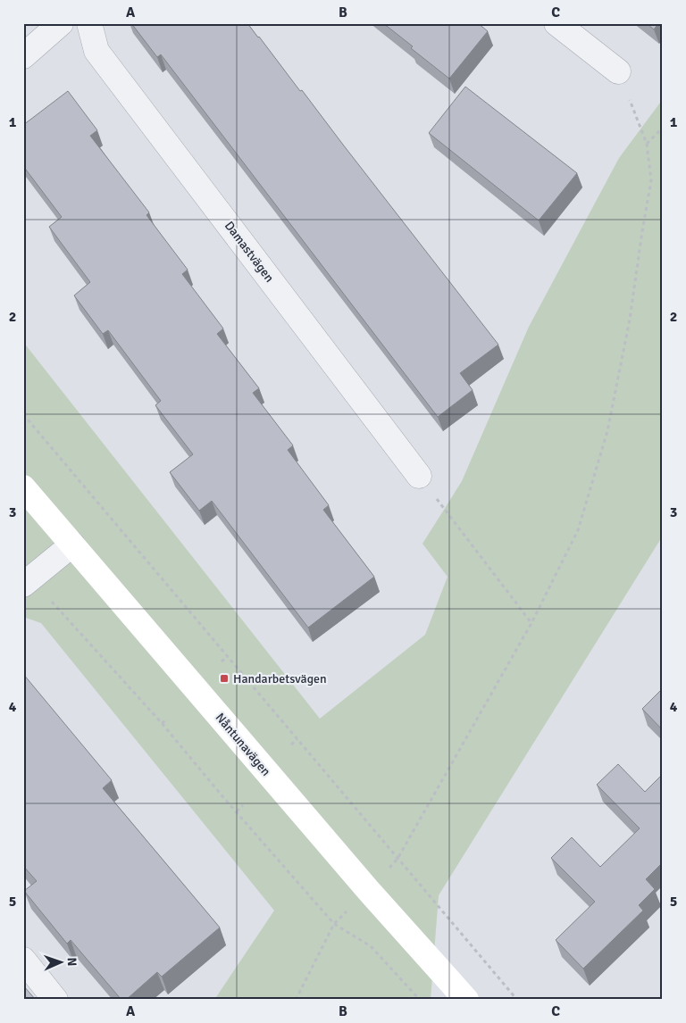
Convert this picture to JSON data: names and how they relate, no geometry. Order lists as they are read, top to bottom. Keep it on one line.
{"streets":{"street":["Damastvägen","Nåntunavägen"]},"places":{"transit":["Handarbetsvägen"]},"north":"right","grid":{"columns":["A","B","C"],"rows":["1","2","3","4","5"]}}
